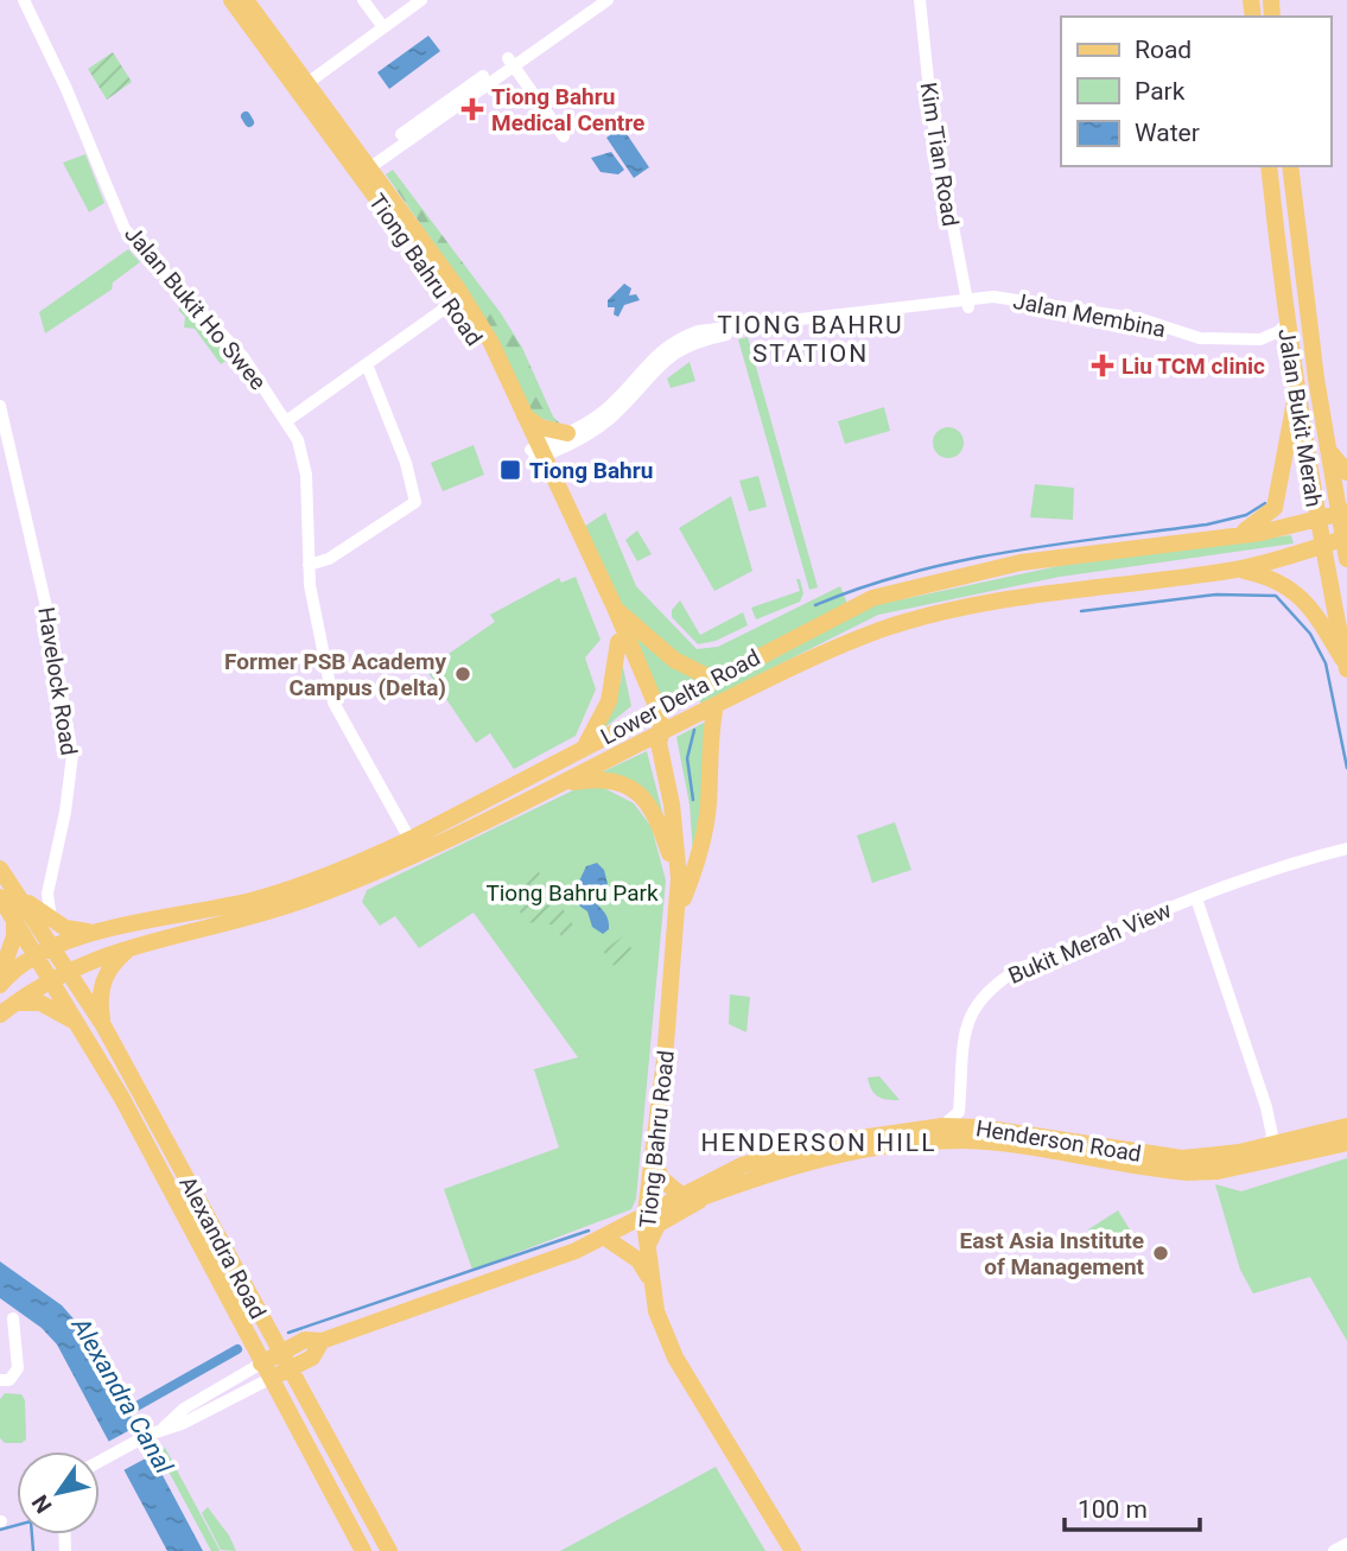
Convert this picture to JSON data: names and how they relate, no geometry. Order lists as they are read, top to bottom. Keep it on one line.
{"streets":{"main road":["Tiong Bahru Road","Jalan Bukit Merah","Lower Delta Road","Henderson Road","Alexandra Road"],"street":["Kim Tian Road","Jalan Bukit Ho Swee","Jalan Membina","Havelock Road","Bukit Merah View"]},"crossings":[["Kim Tian Road","Jalan Membina"],["Tiong Bahru Road","Jalan Membina"],["Tiong Bahru Road","Lower Delta Road"],["Tiong Bahru Road","Henderson Road"],["Jalan Bukit Ho Swee","Lower Delta Road"],["Jalan Membina","Jalan Bukit Merah"],["Jalan Bukit Merah","Lower Delta Road"],["Lower Delta Road","Alexandra Road"],["Bukit Merah View","Henderson Road"],["Henderson Road","Alexandra Road"]],"districts":["TIONG BAHRU STATION","HENDERSON HILL"],"water":["Alexandra Canal"],"parks":["Tiong Bahru Park"],"places":{"health":["Tiong Bahru Medical Centre","Liu TCM clinic"],"transit":["Tiong Bahru"],"other":["Former PSB Academy Campus (Delta)","East Asia Institute of Management"]},"legend":["Road","Park","Water"],"scale_bar":"100 m","north":"bottom left"}
